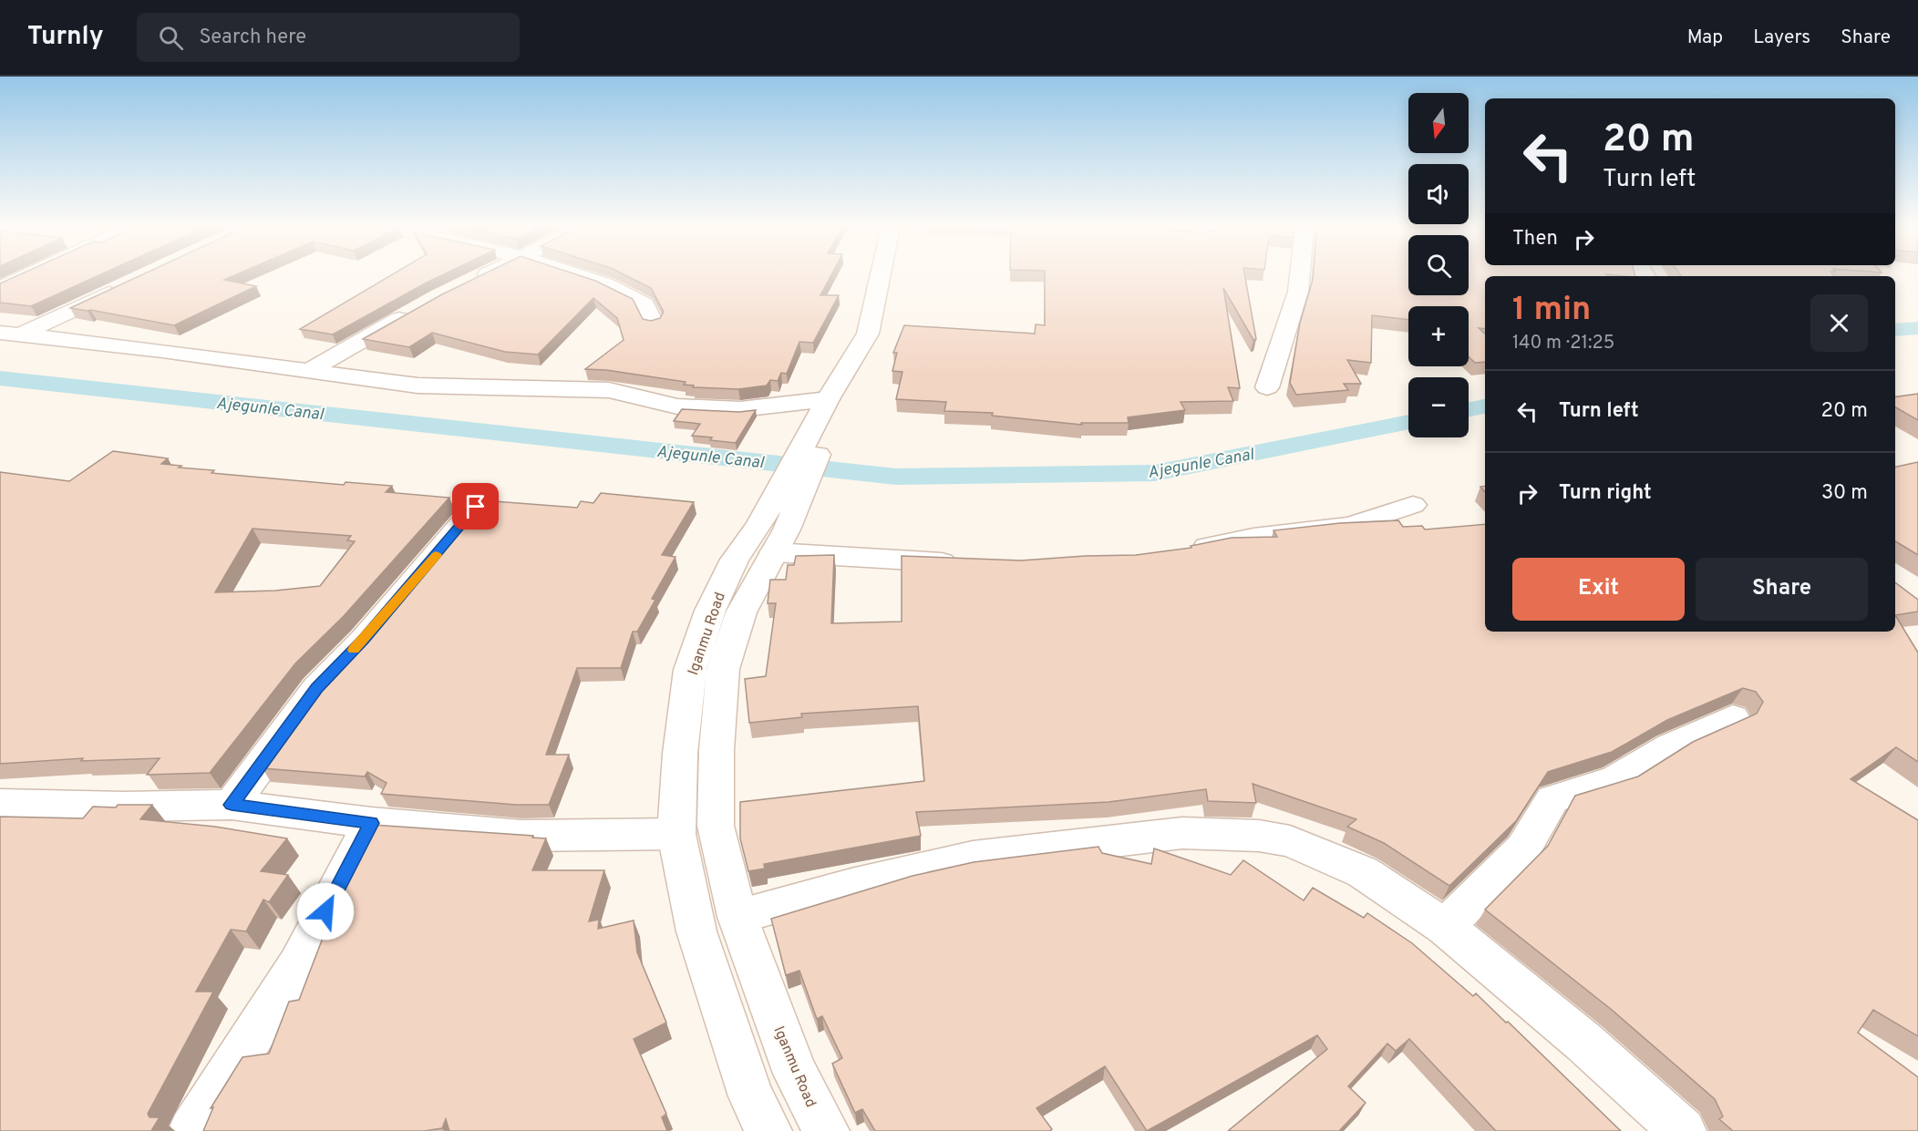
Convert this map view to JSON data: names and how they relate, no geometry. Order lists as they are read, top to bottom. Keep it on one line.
{"streets":{"street":["Iganmu Road"]},"water":["Ajegunle Canal"],"north":"bottom","page":{"header":"Turnly","search":"Search here","nav":["Map","Layers","Share"],"map_buttons":["+","−"],"turn":["20 m","Turn left"],"then":"Then","heading":["1 min","140 m · 21:25"],"list":[{"name":"Turn left","value":"20 m"},{"name":"Turn right","value":"30 m"}],"buttons":["Exit","Share"]}}
